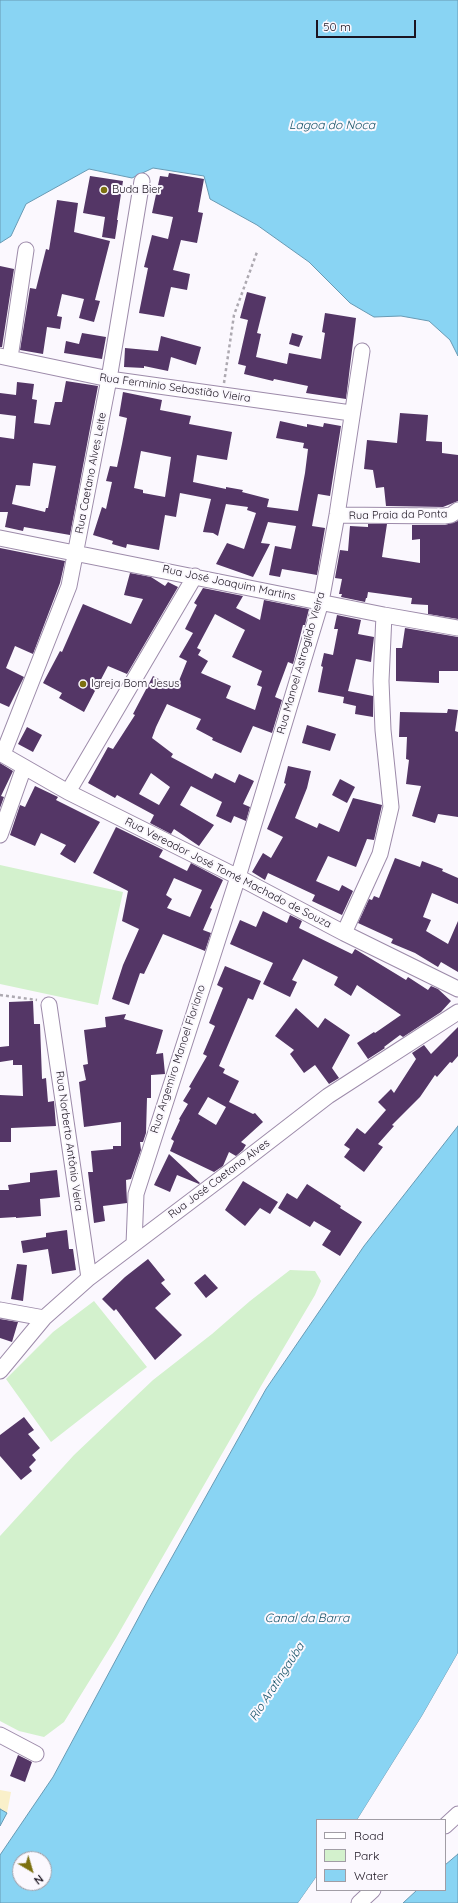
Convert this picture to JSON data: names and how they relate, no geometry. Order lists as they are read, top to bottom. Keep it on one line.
{"streets":{"street":["Rua Ferminio Sebastião Vieira","Rua Caetano Alves Leite","Rua Praia da Ponta","Rua José Joaquim Martins","Rua Manoel Astrogildo Vieira","Rua Vereador José Tomé Machado de Souza","Rua Argemiro Manoel Floriano","Rua Norberto Antônio Veira","Rua José Caetano Alves"]},"crossings":[["Rua Ferminio Sebastião Vieira","Rua Caetano Alves Leite"],["Rua Ferminio Sebastião Vieira","Rua Manoel Astrogildo Vieira"],["Rua Caetano Alves Leite","Rua José Joaquim Martins"],["Rua Caetano Alves Leite","Rua Vereador José Tomé Machado de Souza"],["Rua Praia da Ponta","Rua Manoel Astrogildo Vieira"],["Rua José Joaquim Martins","Rua Manoel Astrogildo Vieira"],["Rua Manoel Astrogildo Vieira","Rua Vereador José Tomé Machado de Souza"],["Rua Manoel Astrogildo Vieira","Rua Argemiro Manoel Floriano"],["Rua Vereador José Tomé Machado de Souza","Rua Argemiro Manoel Floriano"],["Rua Argemiro Manoel Floriano","Rua José Caetano Alves"],["Rua Norberto Antônio Veira","Rua José Caetano Alves"]],"water":["Lagoa do Noca","Canal da Barra","Rio Aratingaúba"],"places":["Buda Bier","Igreja Bom Jesus"],"legend":["Road","Park","Water"],"scale_bar":"50 m","north":"bottom right"}
